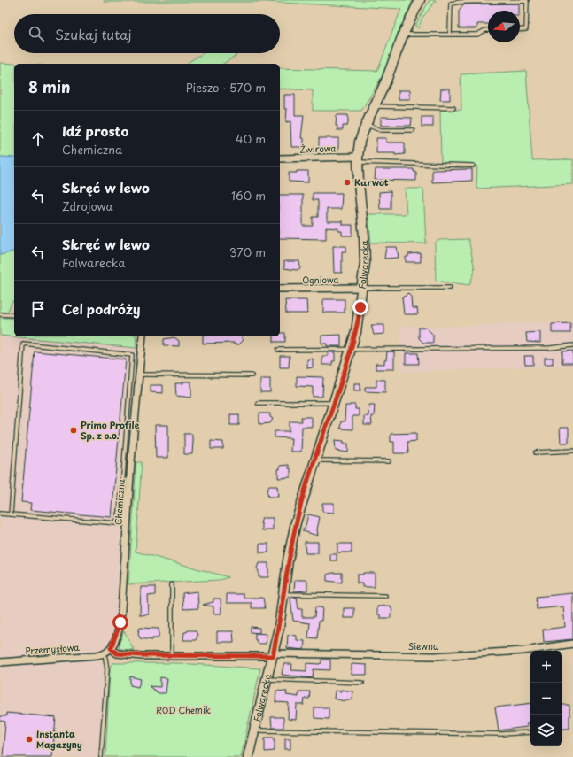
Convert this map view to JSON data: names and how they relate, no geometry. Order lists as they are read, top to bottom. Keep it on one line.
{"streets":{"street":["Żwirowa","Folwarecka","Ogniowa","Chemiczna","Siewna","Przemysłowa"]},"crossings":[["Żwirowa","Folwarecka"],["Folwarecka","Ogniowa"],["Folwarecka","Siewna"],["Chemiczna","Siewna"],["Chemiczna","Przemysłowa"]],"parks":["ROD Chemik"],"places":["Karwot","Primo Profile Sp. z o.o.","Instanta Magazyny"],"north":"left","page":{"search":"Szukaj tutaj","heading":["8 min","Pieszo · 570 m"],"list":[["Idź prosto","Chemiczna","40 m"],["Skręć w lewo","Zdrojowa","160 m"],["Skręć w lewo","Folwarecka","370 m"],"Cel podróży"],"map_buttons":["+","−"]}}
